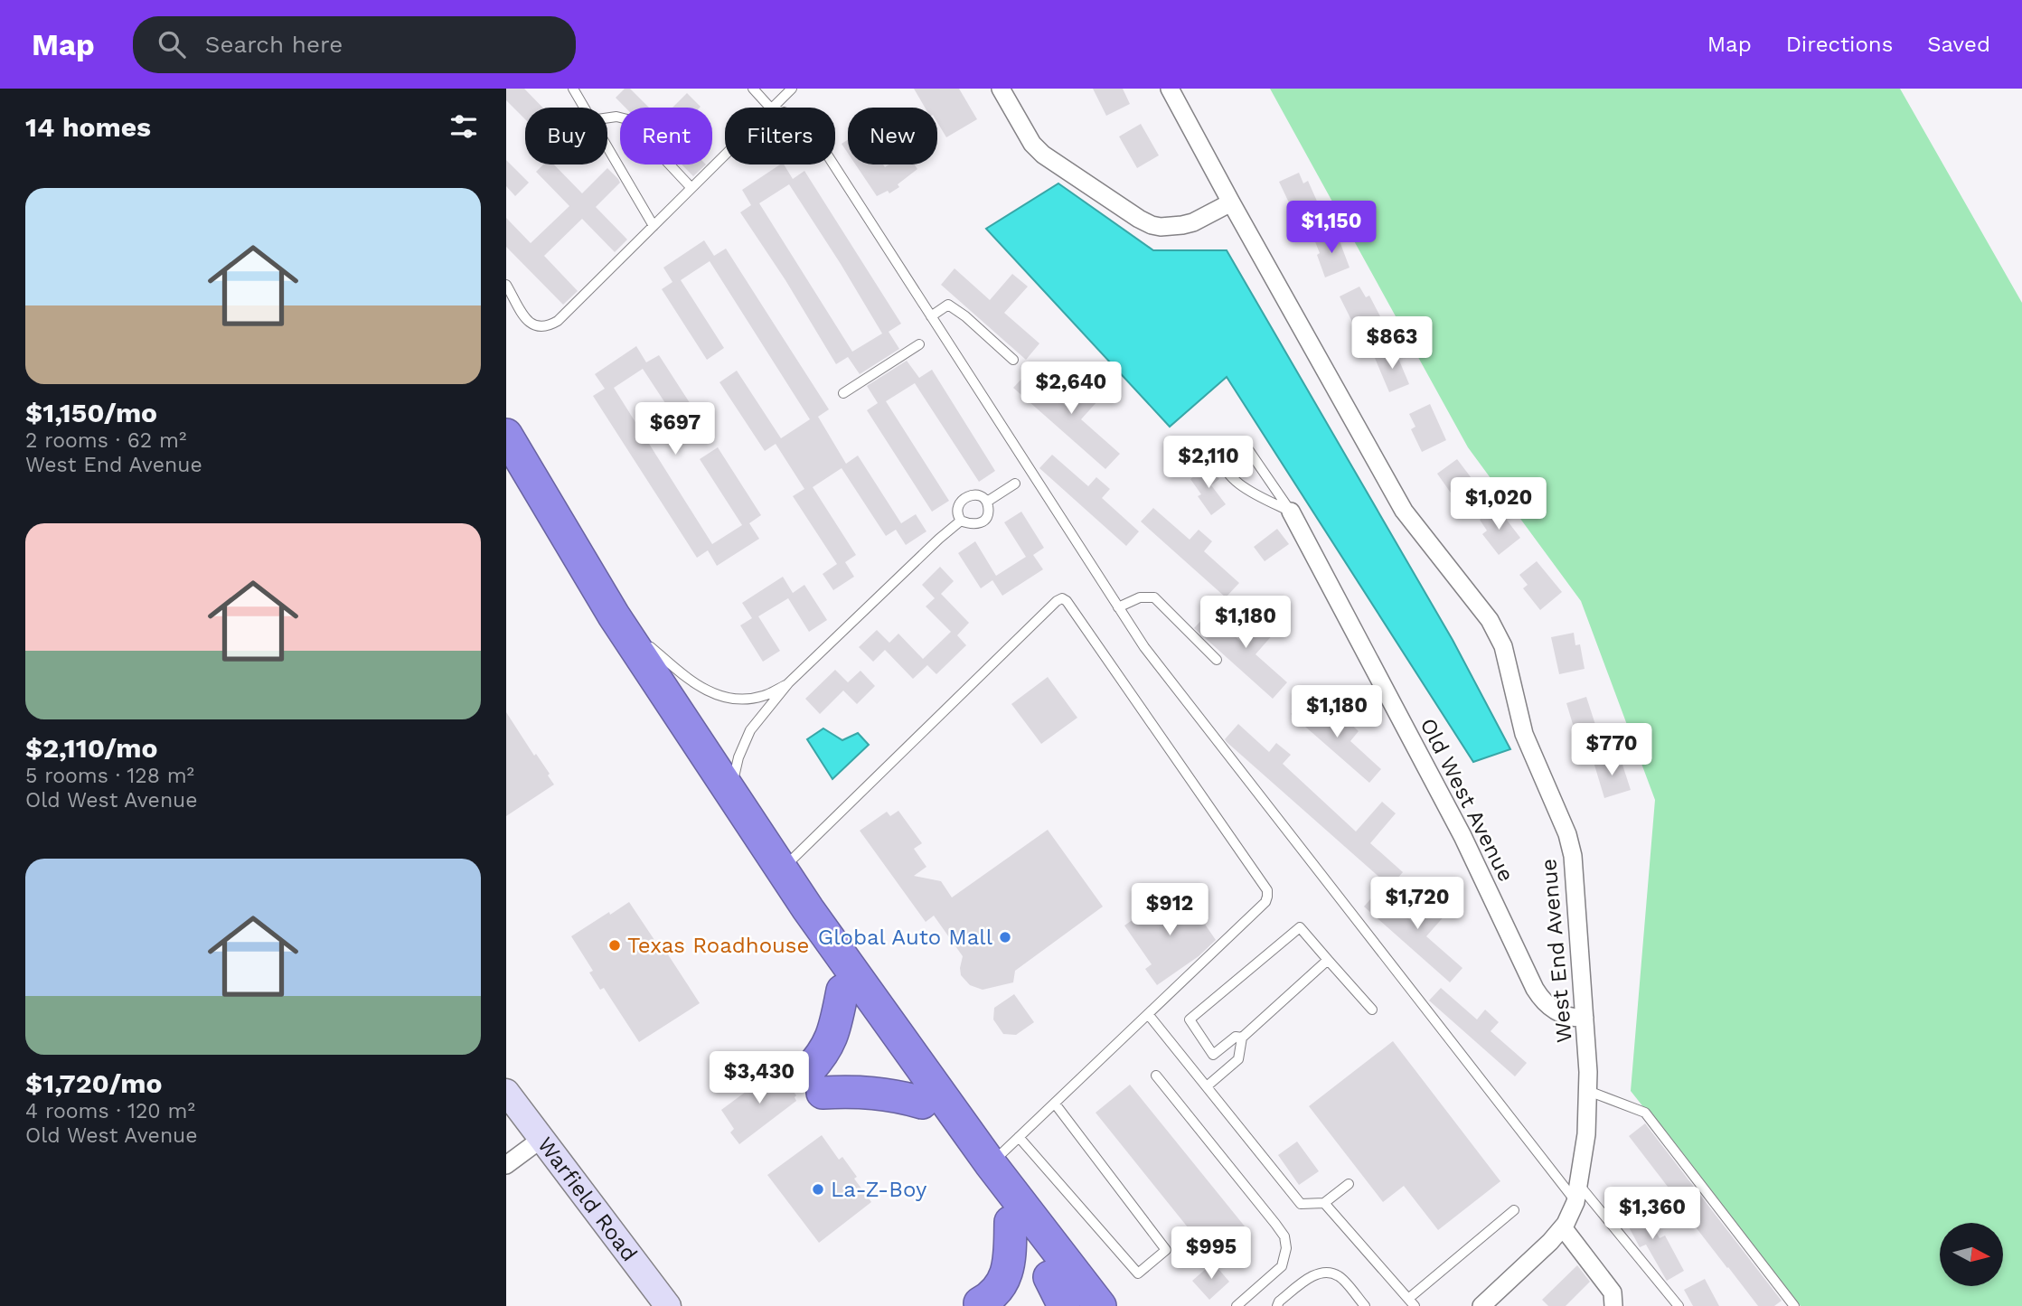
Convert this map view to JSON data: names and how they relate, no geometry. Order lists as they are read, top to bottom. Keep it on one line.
{"streets":{"street":["Old West Avenue","West End Avenue","Warfield Road"]},"crossings":[["Old West Avenue","West End Avenue"]],"places":["Global Auto Mall","Texas Roadhouse","La-Z-Boy"],"north":"right","page":{"header":"Map","search":"Search here","nav":["Map","Directions","Saved"],"heading":"14 homes","chip":["Buy","Rent","Filters","New"],"list":[{"name":"$1,150/mo","note":"2 rooms · 62 m² · West End Avenue"},{"name":"$2,110/mo","note":"5 rooms · 128 m² · Old West Avenue"},{"name":"$1,720/mo","note":"4 rooms · 120 m² · Old West Avenue"}],"price":["$1,150","$863","$2,640","$697","$2,110","$1,020","$1,180","$1,180","$770","$1,720","$912","$3,430","$1,360","$995"]}}
